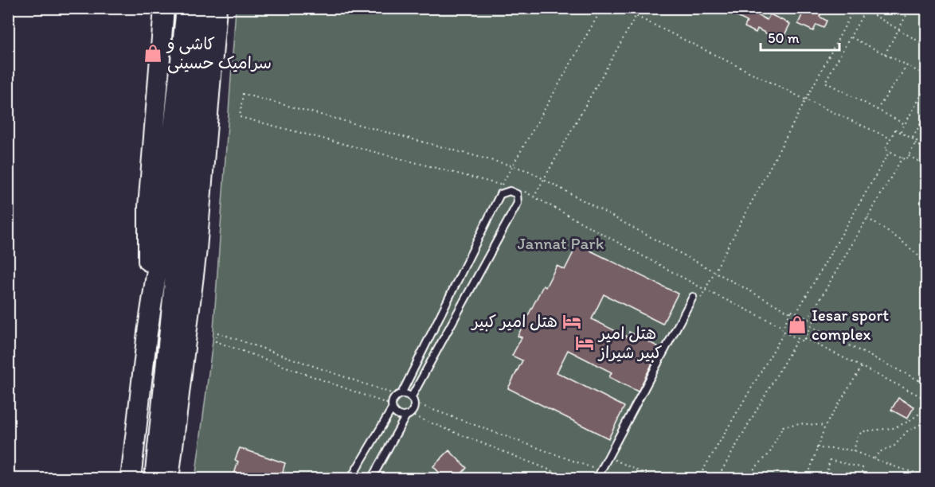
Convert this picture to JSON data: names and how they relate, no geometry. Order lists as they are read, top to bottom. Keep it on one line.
{"parks":["Jannat Park"],"places":{"shop":["کاشی و سرامیک حسینی","Iesar sport complex"],"hotel":["هتل امیر کبیر","هتل امیر کبیر شیراز"]},"scale_bar":"50 m"}
